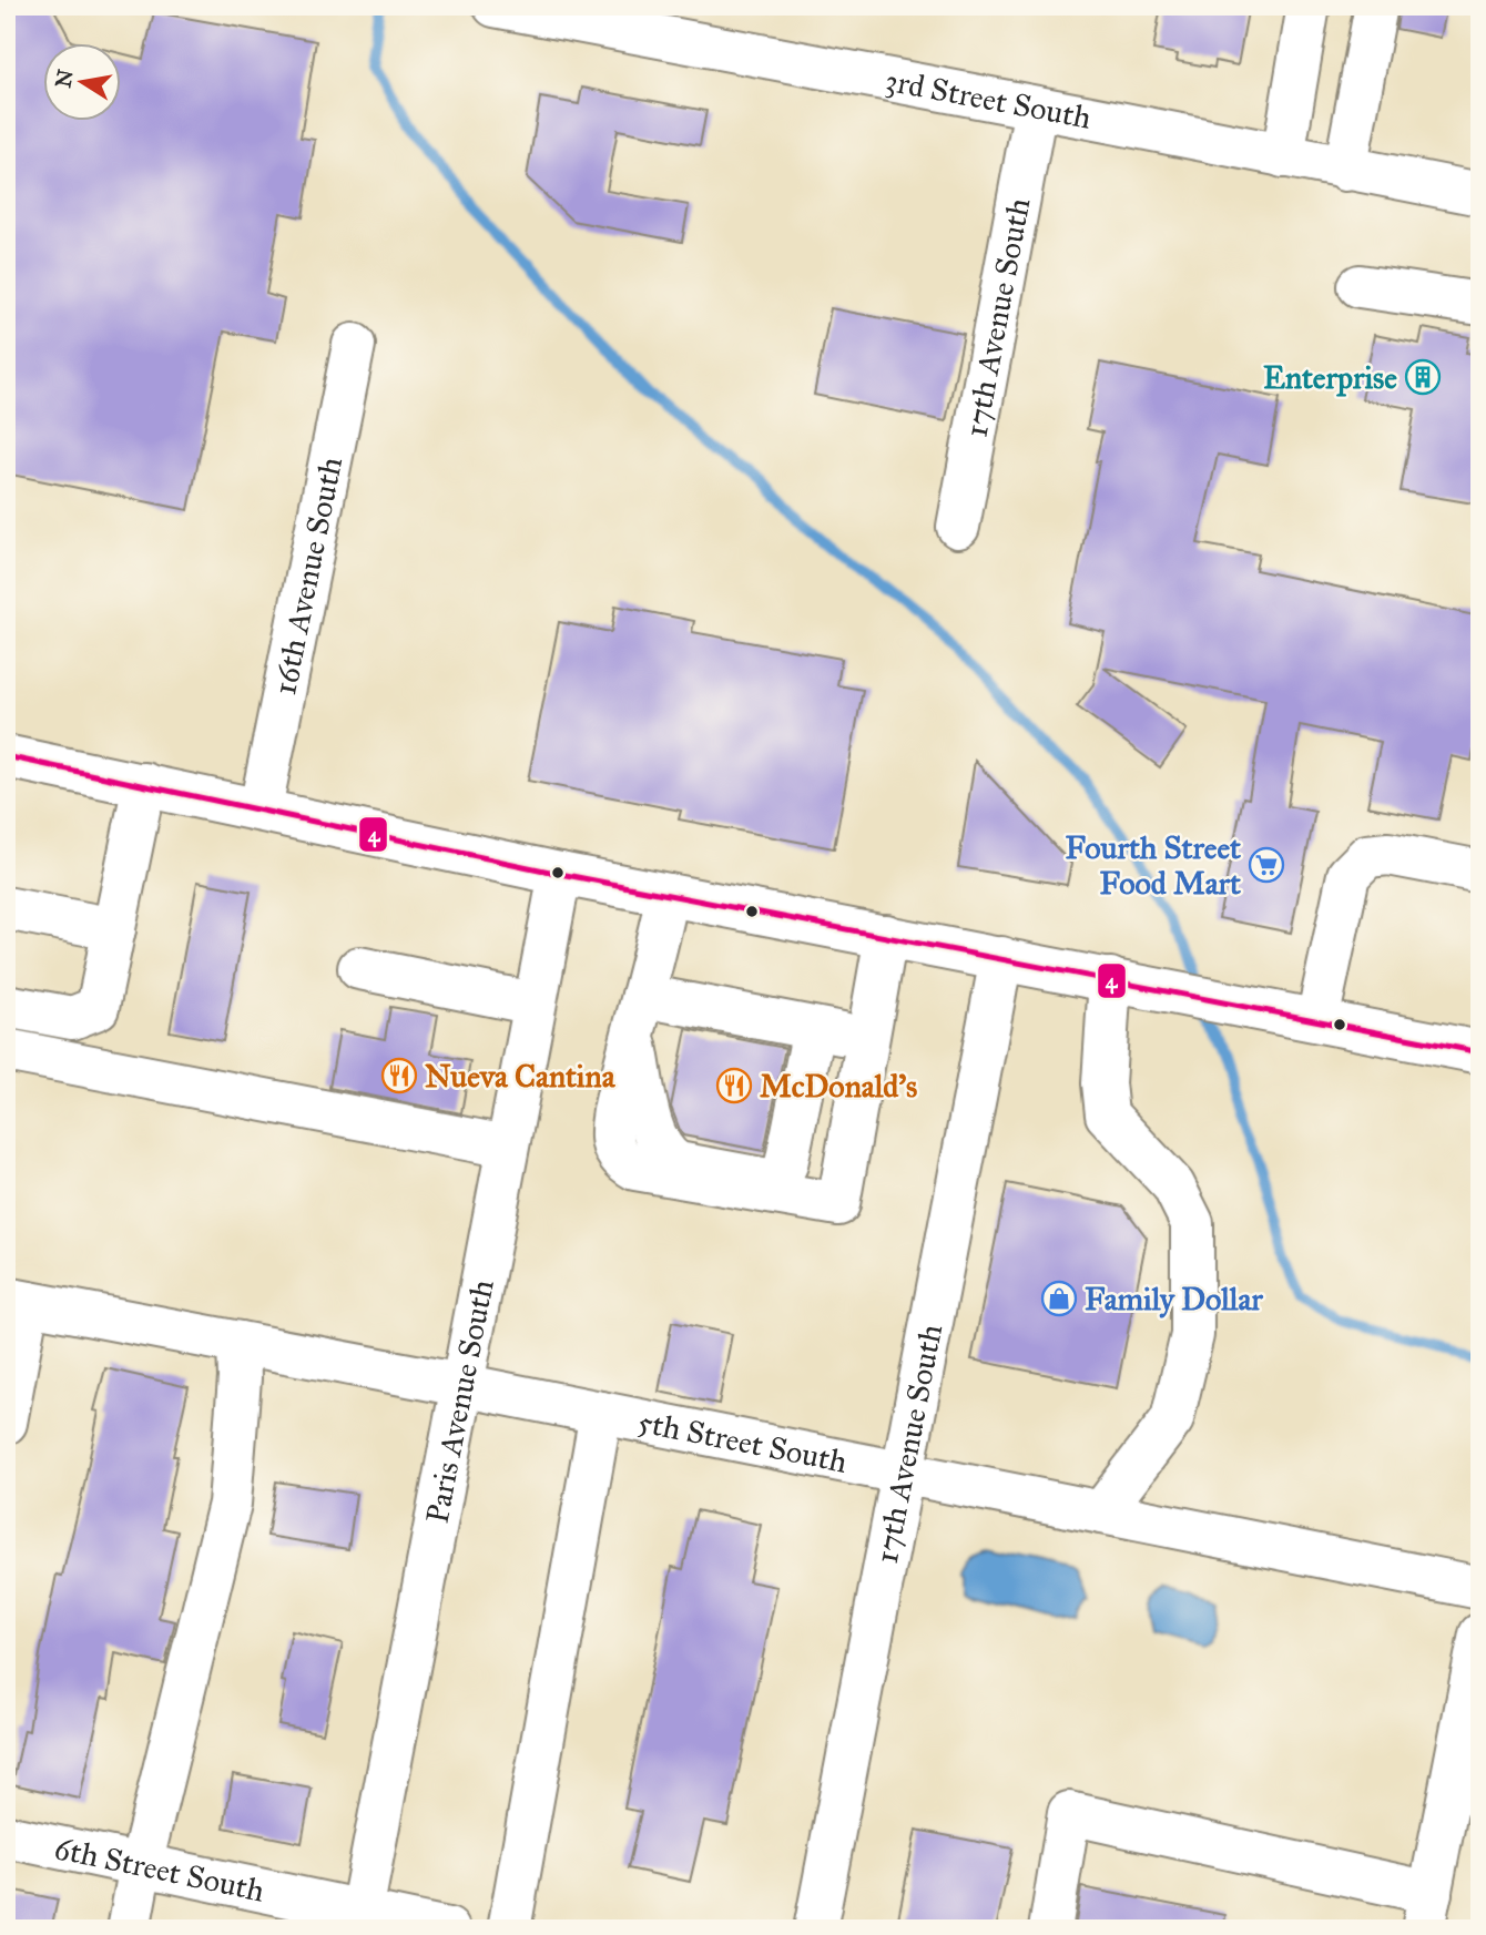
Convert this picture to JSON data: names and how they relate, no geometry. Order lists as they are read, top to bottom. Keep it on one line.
{"streets":{"street":["3rd Street South","17th Avenue South","16th Avenue South","Paris Avenue South","5th Street South","6th Street South"]},"crossings":[["3rd Street South","17th Avenue South"],["17th Avenue South","5th Street South"],["Paris Avenue South","5th Street South"],["Paris Avenue South","6th Street South"]],"places":{"building":["Enterprise"],"supermarket":["Fourth Street Food Mart"],"restaurant":["Nueva Cantina","McDonald's"],"shop":["Family Dollar"]},"lines":["transit line 4"],"north":"left"}
